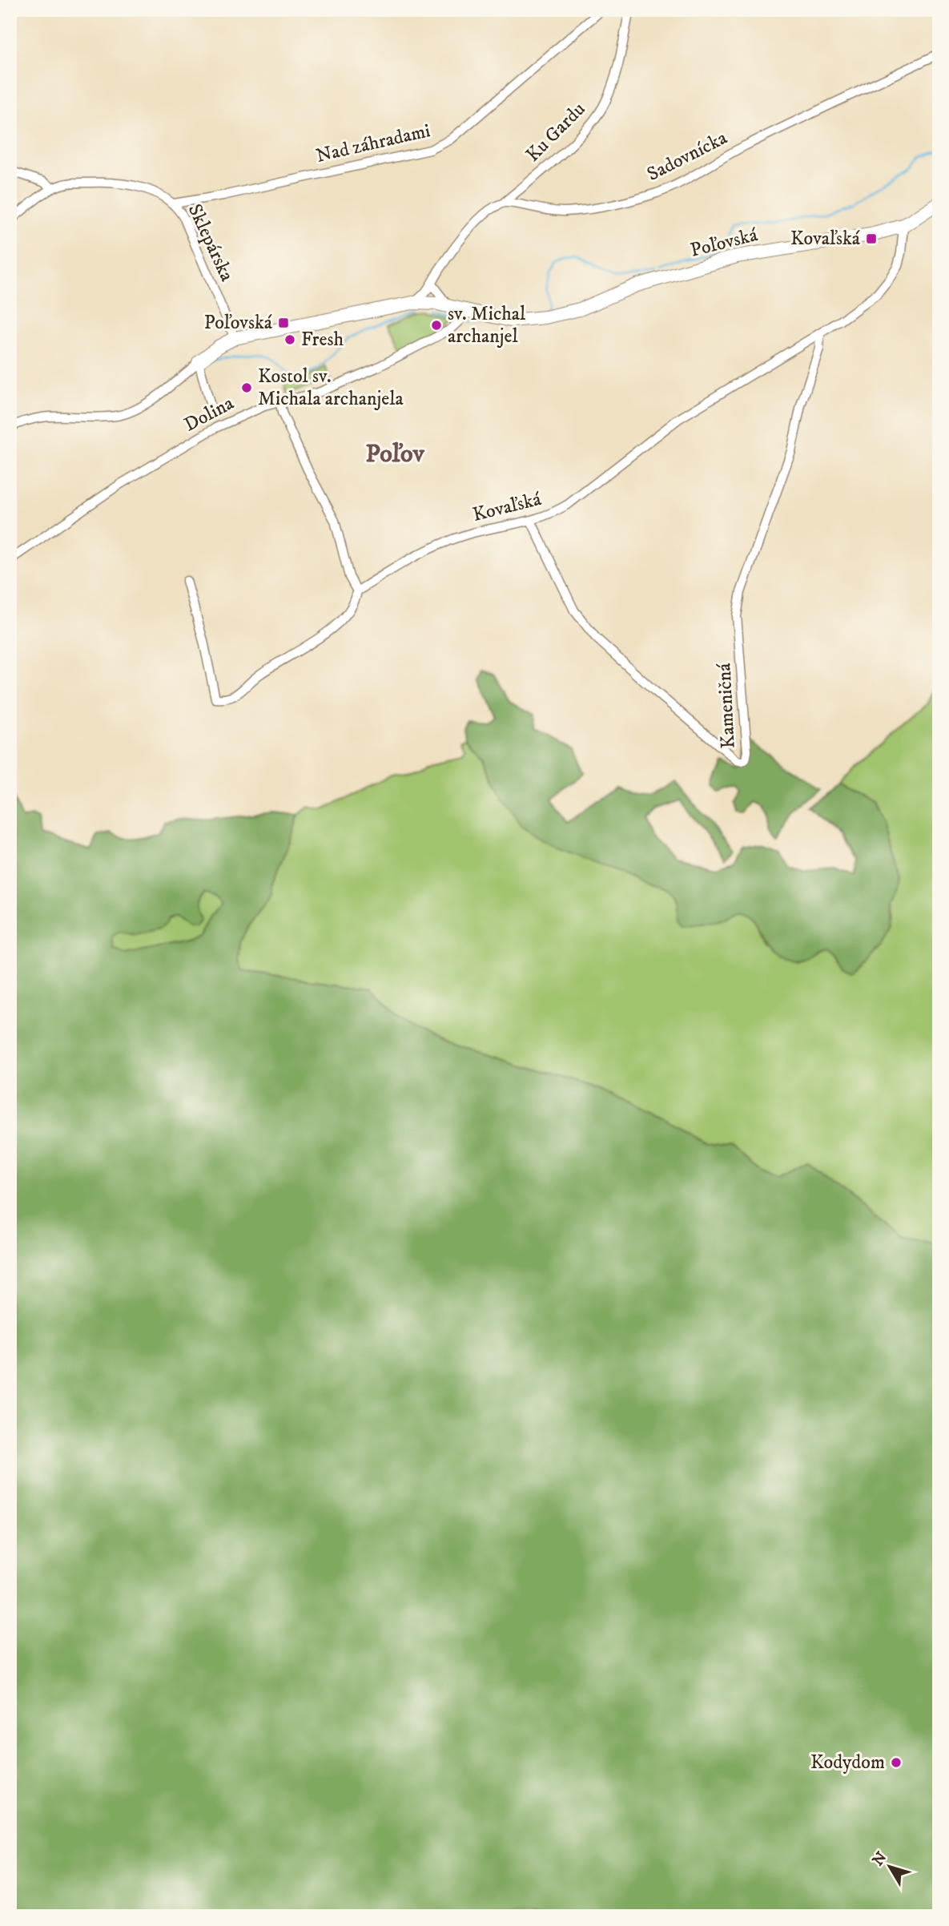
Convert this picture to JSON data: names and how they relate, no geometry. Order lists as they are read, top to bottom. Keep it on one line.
{"streets":{"street":["Ku Gardu","Nad záhradami","Sadovnícka","Sklepárska","Poľovská","Dolina","Kovaľská","Kameničná"]},"crossings":[["Ku Gardu","Sadovnícka"],["Nad záhradami","Sklepárska"],["Sklepárska","Poľovská"],["Poľovská","Dolina"],["Poľovská","Kovaľská"],["Kovaľská","Kameničná"]],"districts":["Poľov"],"places":{"transit":["Kovaľská","Poľovská"],"other":["sv. Michal archanjel","Fresh","Kostol sv. Michala archanjela","Kodydom"]},"north":"top left"}
